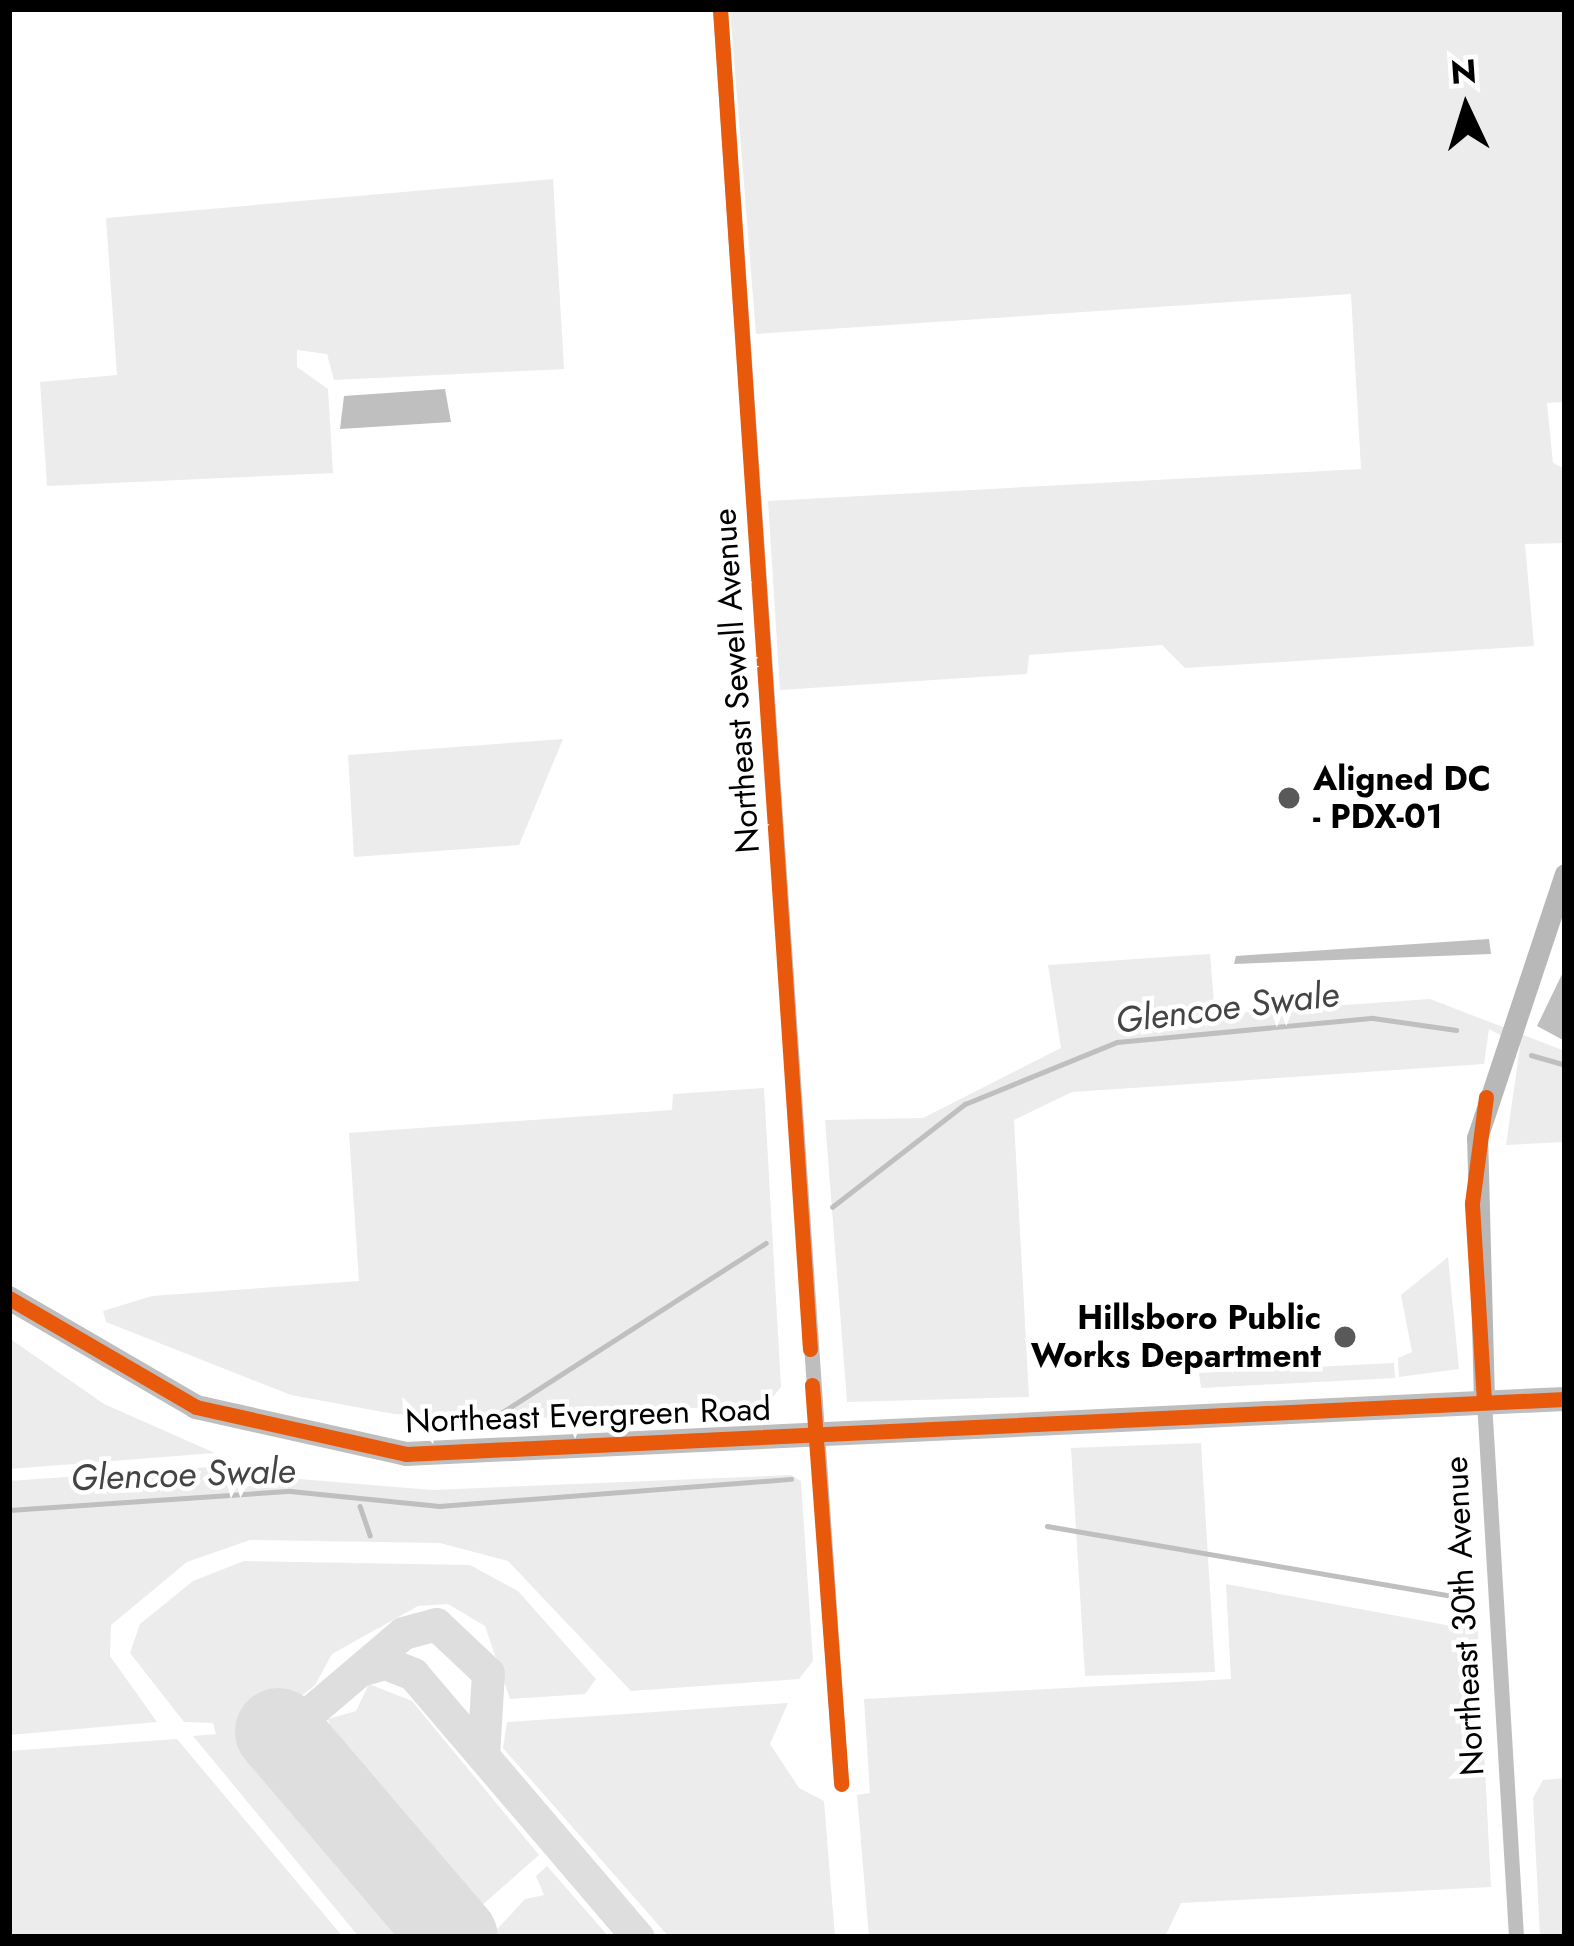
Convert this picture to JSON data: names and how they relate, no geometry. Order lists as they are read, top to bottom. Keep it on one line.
{"streets":{"main road":["Northeast Evergreen Road"],"street":["Northeast Sewell Avenue","Northeast 30th Avenue"]},"crossings":[["Northeast Sewell Avenue","Northeast Evergreen Road"],["Northeast Evergreen Road","Northeast 30th Avenue"]],"water":["Glencoe Swale"],"places":["Aligned DC - PDX-01","Hillsboro Public Works Department"],"north":"top"}
